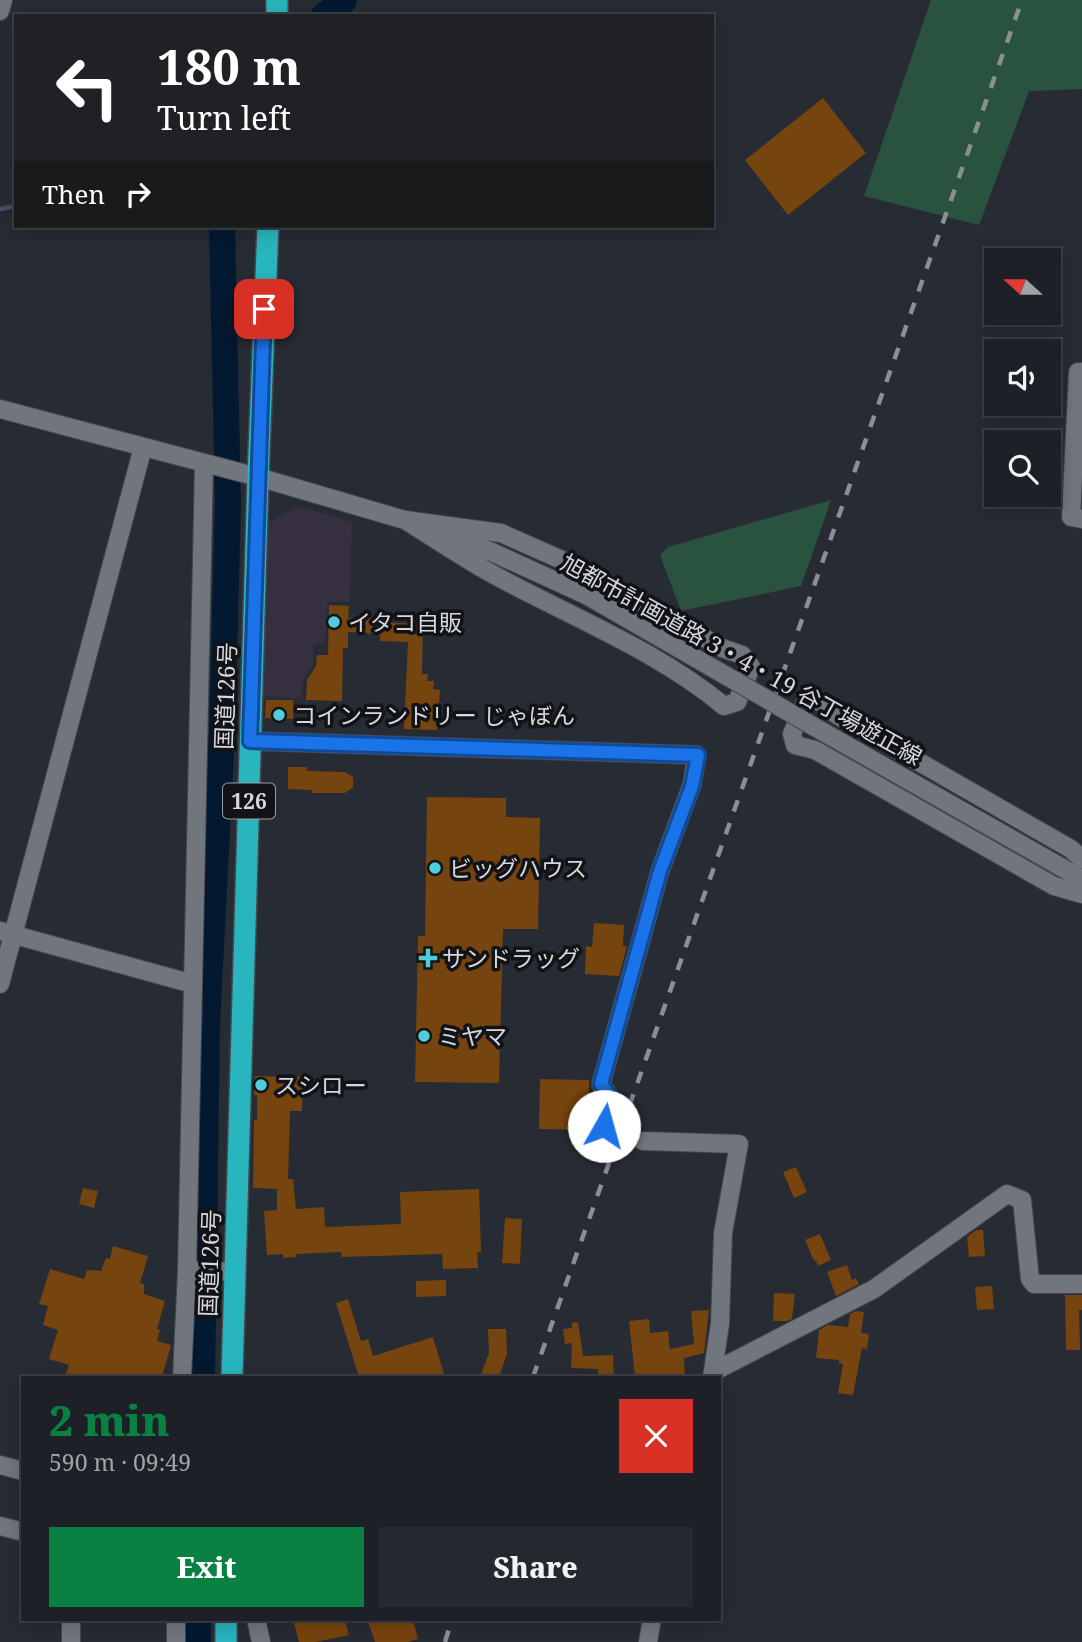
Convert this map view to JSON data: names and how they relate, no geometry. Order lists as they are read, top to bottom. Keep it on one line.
{"streets":{"highway":["国道126号","126"],"street":["旭都市計画道路 3・4・19 谷丁場遊正線"]},"crossings":[["旭都市計画道路 3・4・19 谷丁場遊正線","国道126号"]],"places":{"other":["イタコ自販","コインランドリー じゃぼん","ビッグハウス","ミヤマ","スシロー"],"health":["サンドラッグ"]},"north":"left","page":{"turn":["180 m","Turn left"],"then":"Then","heading":["2 min","590 m · 09:49"],"buttons":["Exit","Share"]}}
